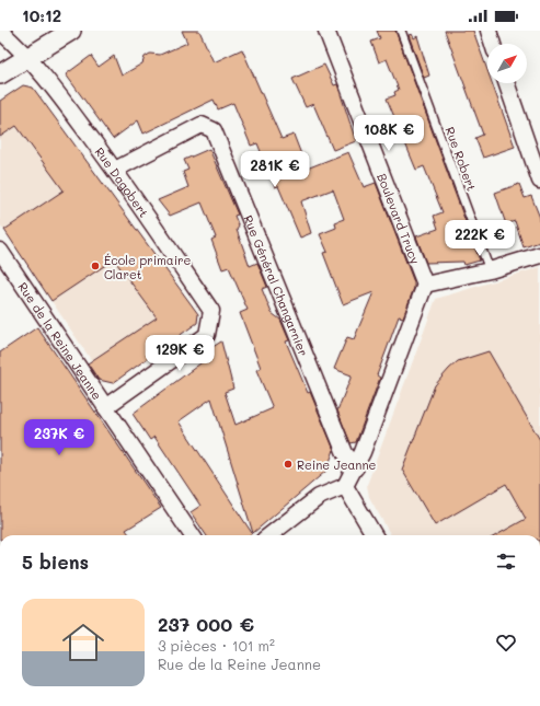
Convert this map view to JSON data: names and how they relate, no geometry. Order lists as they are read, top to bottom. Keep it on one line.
{"streets":{"street":["Rue Dagobert","Boulevard Trucy","Rue Général Changarnier","Rue de la Reine Jeanne"],"lane":["Rue Robert"]},"crossings":[["Rue Dagobert","Rue Général Changarnier"],["Rue Dagobert","Rue de la Reine Jeanne"]],"places":["École primaire Claret","Reine Jeanne"],"north":"top right","page":{"status":"10:12","price":["108K €","281K €","222K €","129K €","237K €"],"heading":"5 biens","list":[{"name":"237 000 €","note":"3 pièces · 101 m² · Rue de la Reine Jeanne"}]}}
